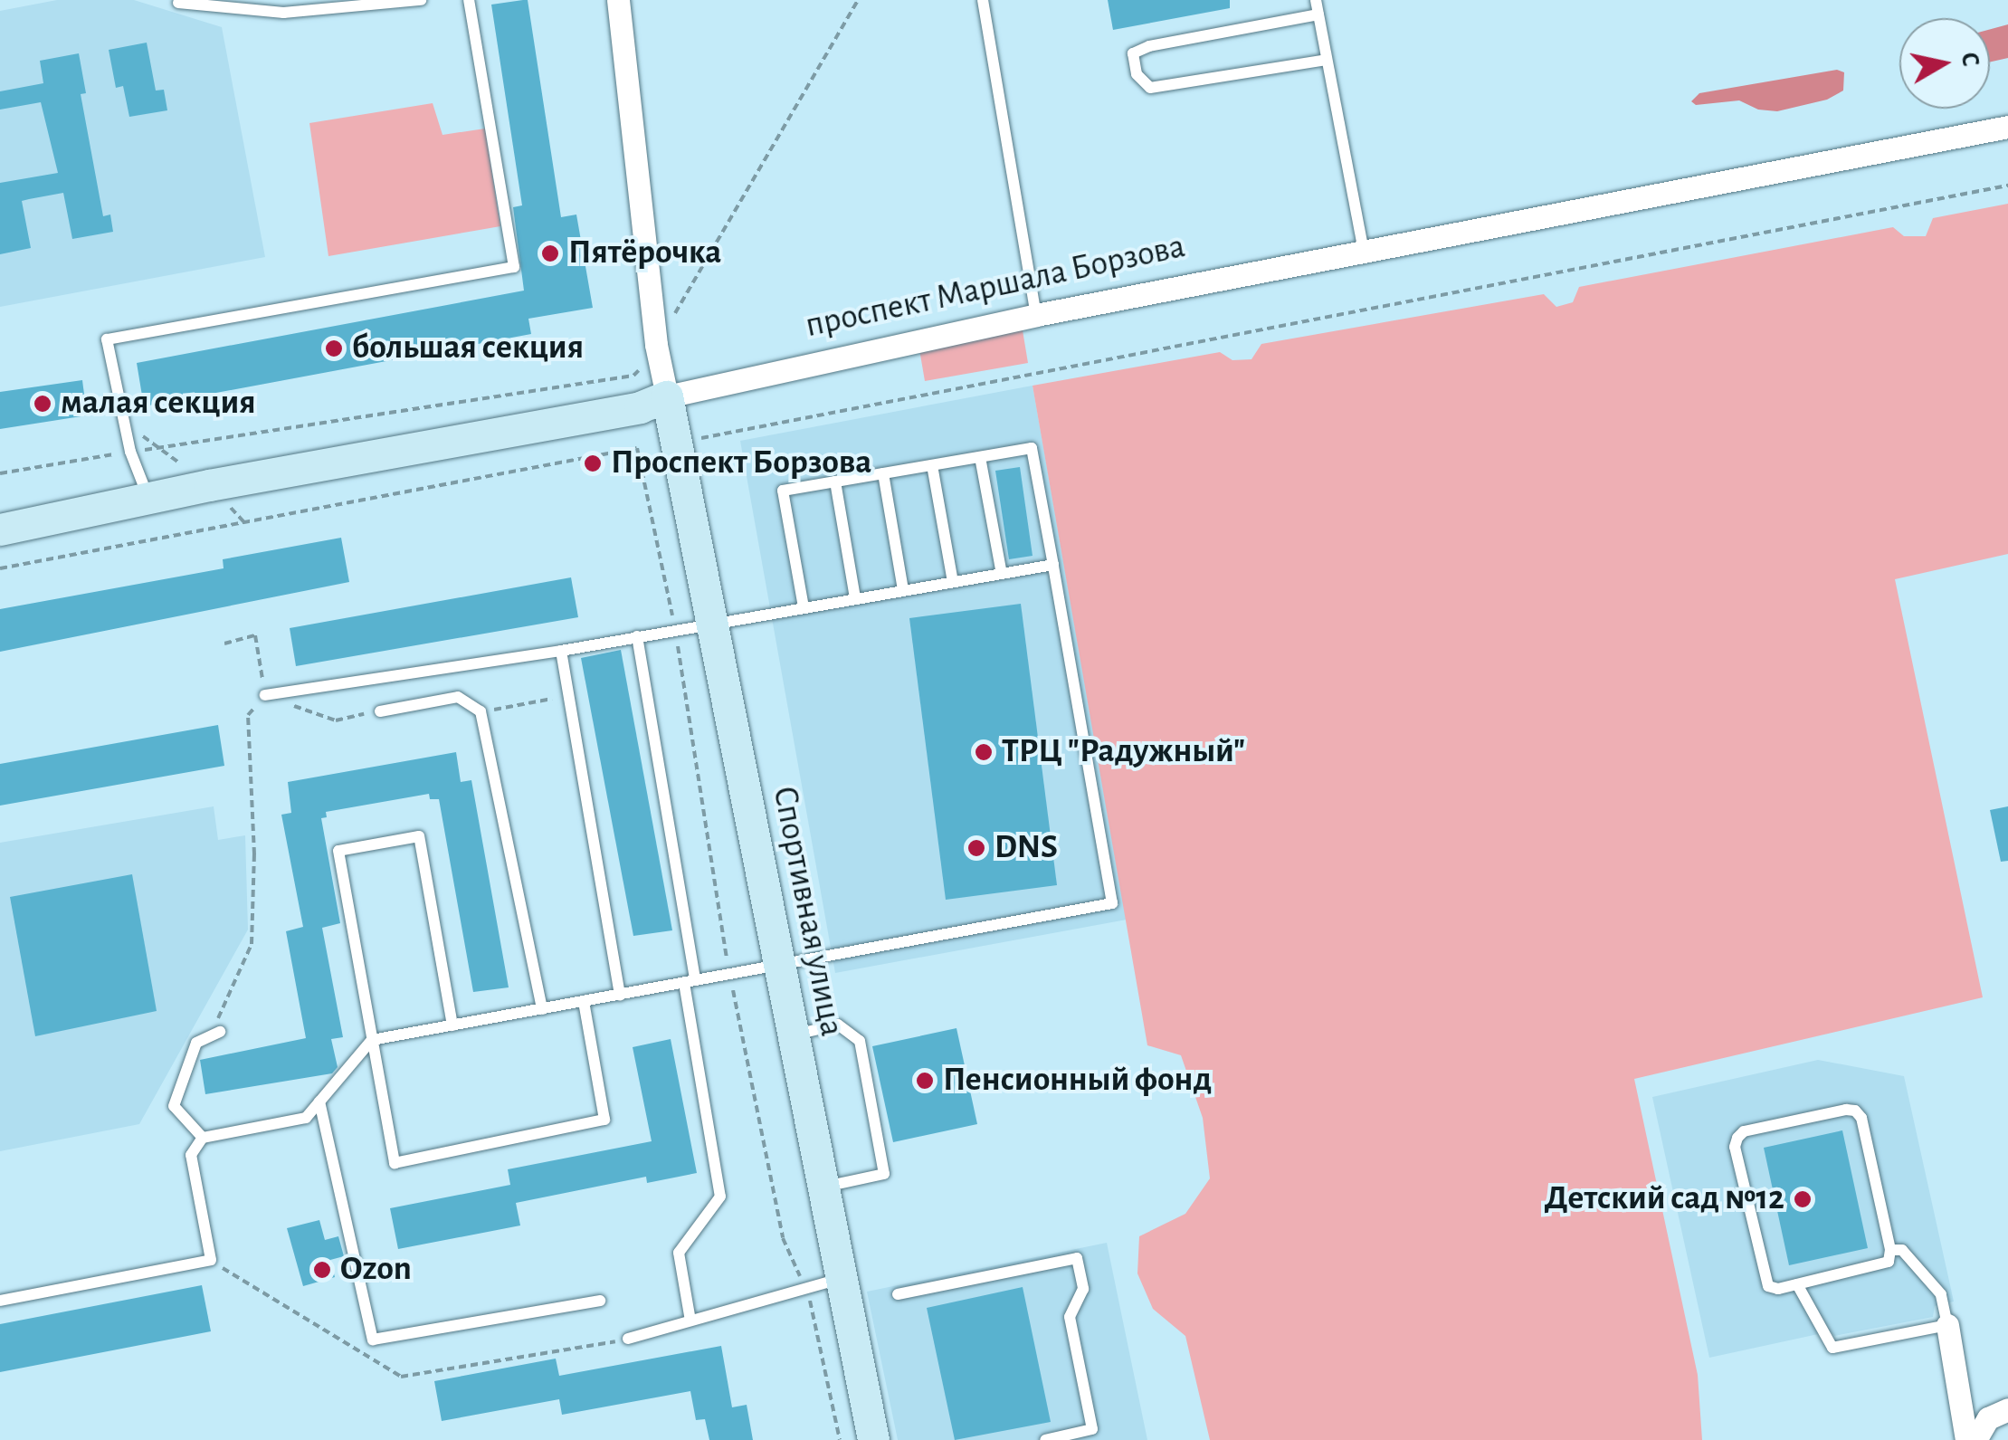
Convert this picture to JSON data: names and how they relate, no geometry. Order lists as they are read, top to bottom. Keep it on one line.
{"streets":{"street":["проспект Маршала Борзова","Спортивная улица"]},"crossings":[["проспект Маршала Борзова","Спортивная улица"]],"places":["Пятёрочка","большая секция","малая секция","Проспект Борзова","ТРЦ \"Радужный\"","DNS","Пенсионный фонд","Детский сад №12","Ozon"],"north":"right"}
